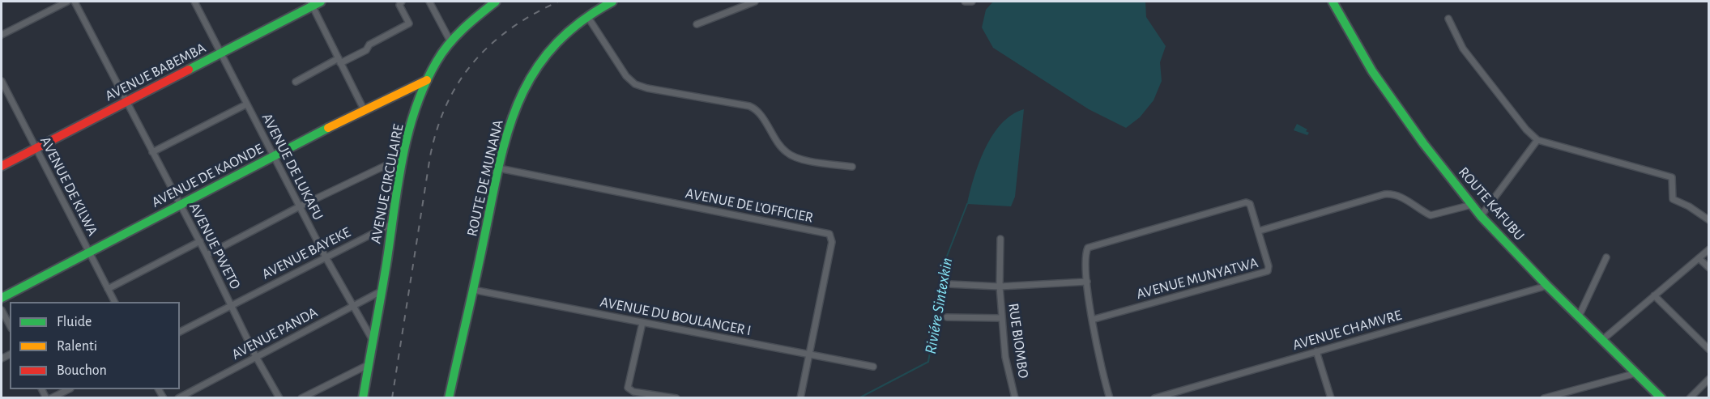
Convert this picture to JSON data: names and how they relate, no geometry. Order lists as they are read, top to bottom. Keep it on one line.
{"streets":{"street":["AVENUE BABEMBA","AVENUE DE LUKAFU","AVENUE DE KAONDE","ROUTE DE MUNANA","AVENUE CIRCULAIRE","AVENUE DE KILWA","ROUTE KAFUBU","AVENUE DE L'OFFICIER","AVENUE PWETO","AVENUE BAYEKE","AVENUE MUNYATWA","AVENUE DU BOULANGER I","AVENUE CHAMVRE","AVENUE PANDA","RUE BIOMBO"]},"crossings":[["AVENUE BABEMBA","AVENUE DE LUKAFU"],["AVENUE BABEMBA","AVENUE DE KILWA"],["AVENUE BABEMBA","AVENUE PWETO"],["AVENUE DE LUKAFU","AVENUE DE KAONDE"],["AVENUE DE LUKAFU","AVENUE CIRCULAIRE"],["AVENUE DE LUKAFU","AVENUE BAYEKE"],["AVENUE DE LUKAFU","AVENUE PANDA"],["AVENUE DE KAONDE","AVENUE CIRCULAIRE"],["AVENUE DE KAONDE","AVENUE DE KILWA"],["AVENUE DE KAONDE","AVENUE PWETO"],["ROUTE DE MUNANA","AVENUE DE L'OFFICIER"],["ROUTE DE MUNANA","AVENUE DU BOULANGER I"],["AVENUE CIRCULAIRE","AVENUE BAYEKE"],["AVENUE CIRCULAIRE","AVENUE PANDA"],["ROUTE KAFUBU","AVENUE CHAMVRE"],["AVENUE DE L'OFFICIER","AVENUE DU BOULANGER I"],["AVENUE PWETO","AVENUE BAYEKE"],["AVENUE PWETO","AVENUE PANDA"]],"water":["Riviére Sintexkin"],"legend":["Fluide","Ralenti","Bouchon"]}
